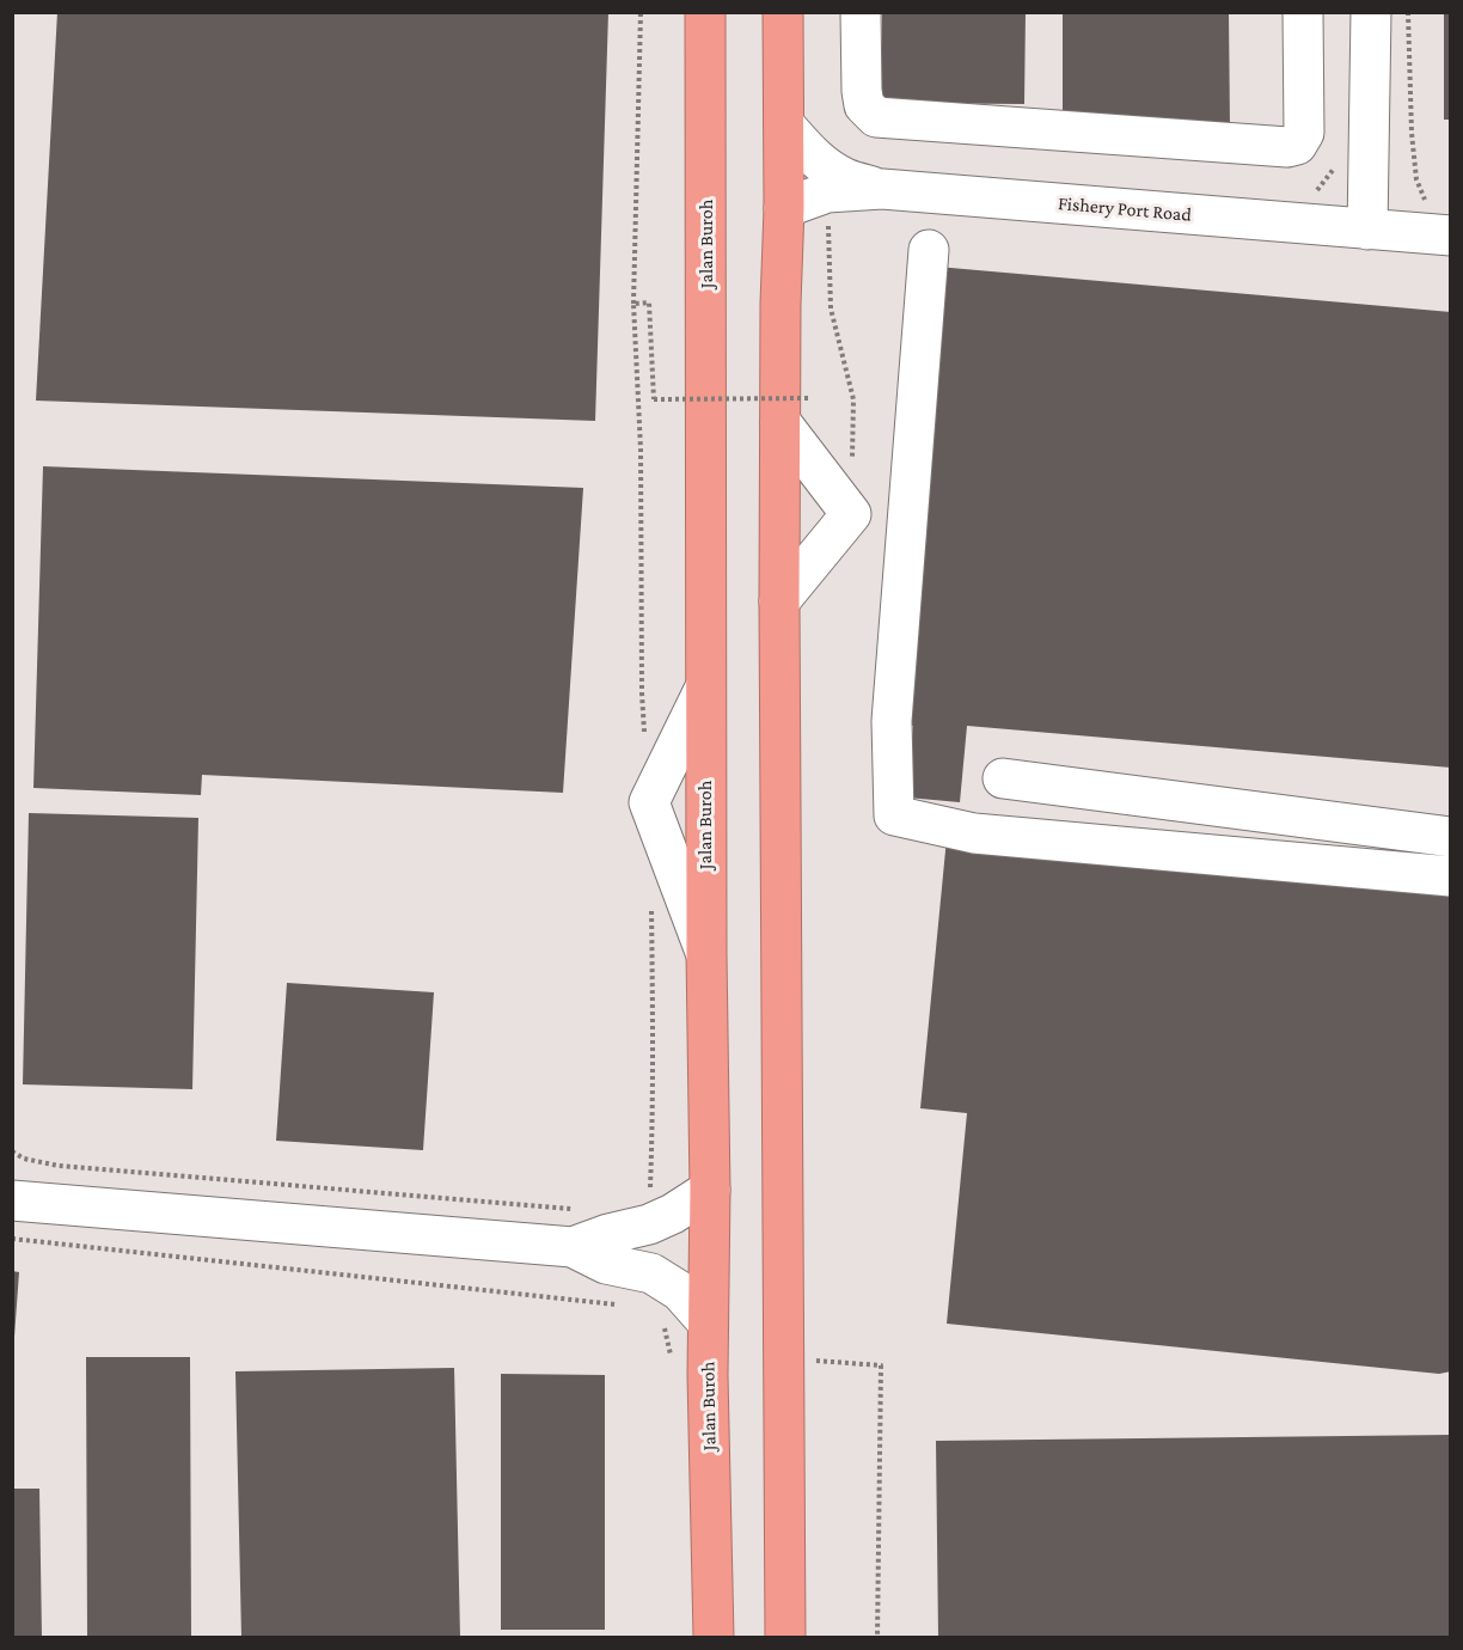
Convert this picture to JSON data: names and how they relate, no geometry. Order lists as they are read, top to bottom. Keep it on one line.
{"streets":{"highway":["Jalan Buroh"],"street":["Fishery Port Road"]}}
